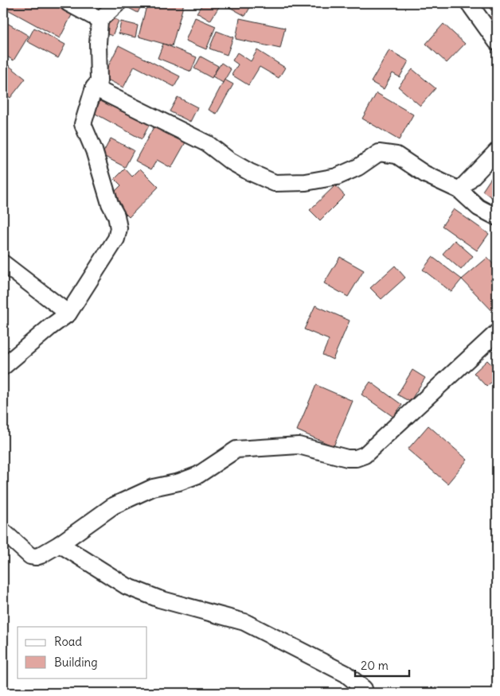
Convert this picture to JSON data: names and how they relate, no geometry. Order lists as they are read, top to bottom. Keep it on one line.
{"legend":["Road","Building"],"scale_bar":"20 m"}
